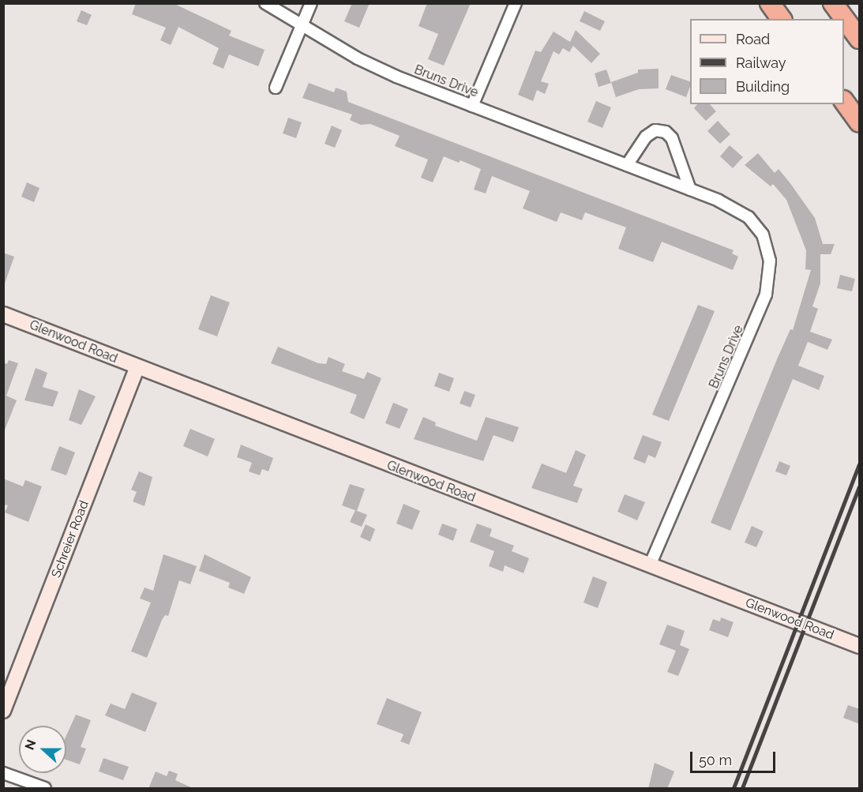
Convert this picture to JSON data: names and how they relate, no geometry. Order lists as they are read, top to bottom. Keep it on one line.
{"streets":{"street":["Bruns Drive","Glenwood Road","Schreier Road"]},"crossings":[["Bruns Drive","Glenwood Road"],["Glenwood Road","Schreier Road"]],"legend":["Road","Railway","Building"],"scale_bar":"50 m","north":"left"}
